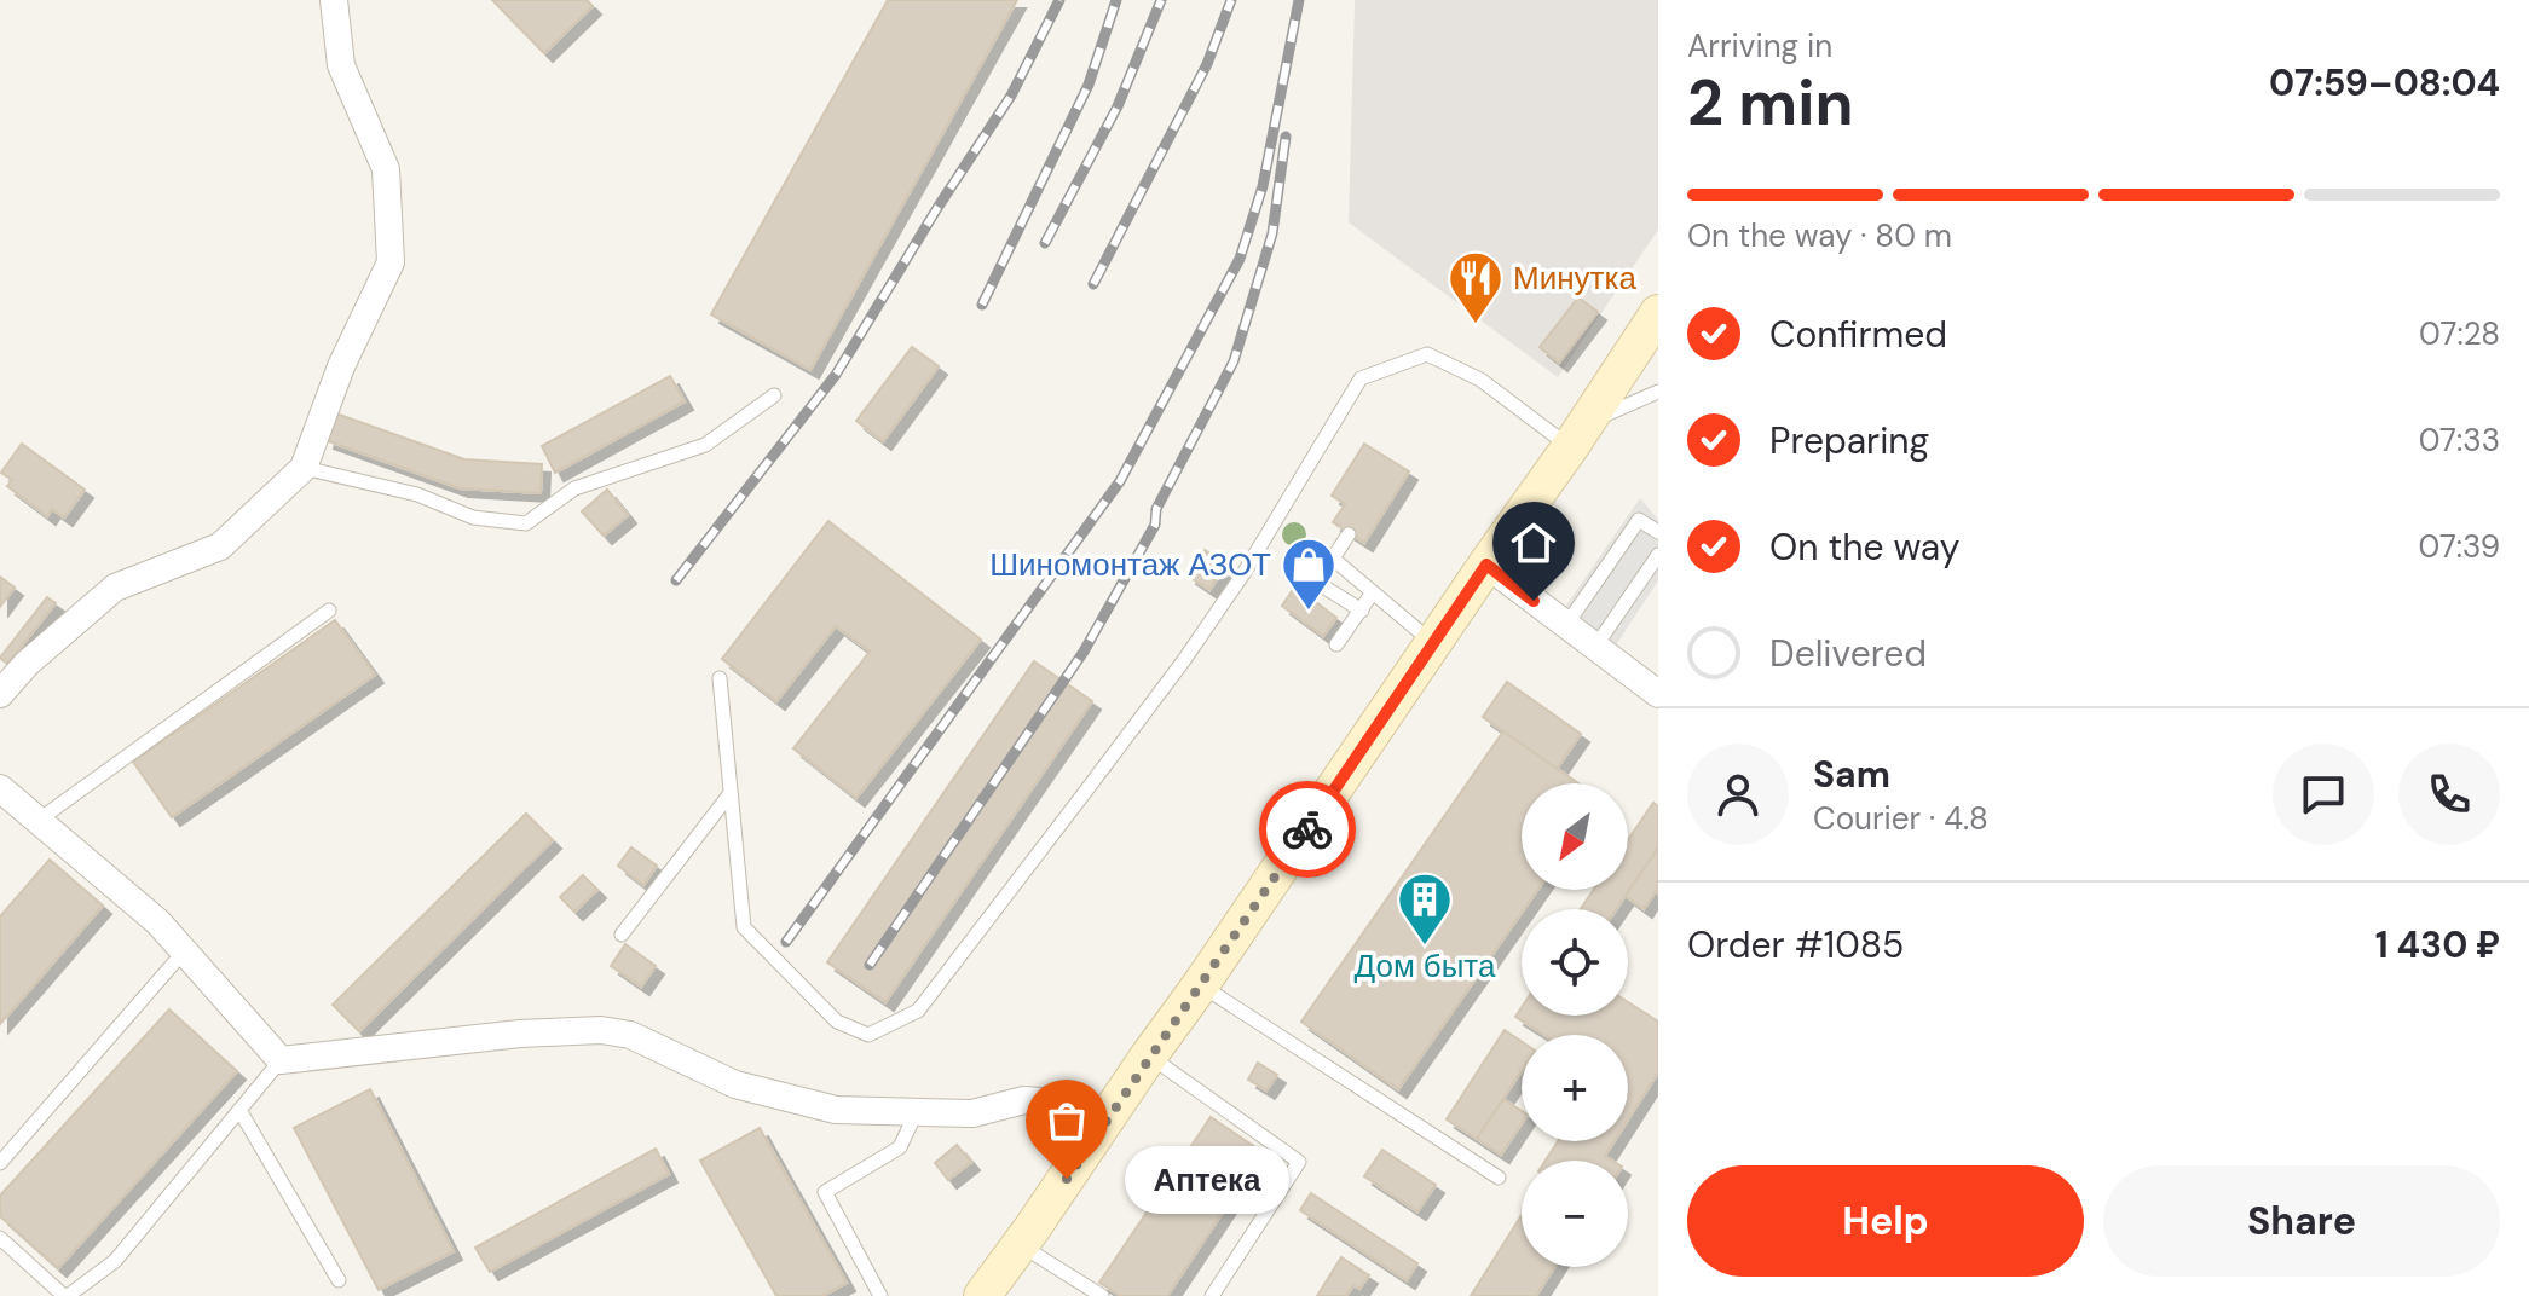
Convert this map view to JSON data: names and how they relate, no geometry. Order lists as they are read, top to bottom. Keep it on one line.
{"places":{"restaurant":["Минутка"],"shop":["Шиномонтаж АЗОТ"],"building":["Дом быта"],"other":["Аптека"]},"north":"bottom left","page":{"heading":["2 min","Arriving in","07:59–08:04"],"panel":["Sam","Courier · 4.8","Order #1085","1 430 ₽"],"bar":"On the way · 80 m","list":[["Confirmed","07:28"],["Preparing","07:33"],["On the way","07:39"],"Delivered"],"map_buttons":["+","−"],"bubble":"Аптека","buttons":["Help","Share"]}}
